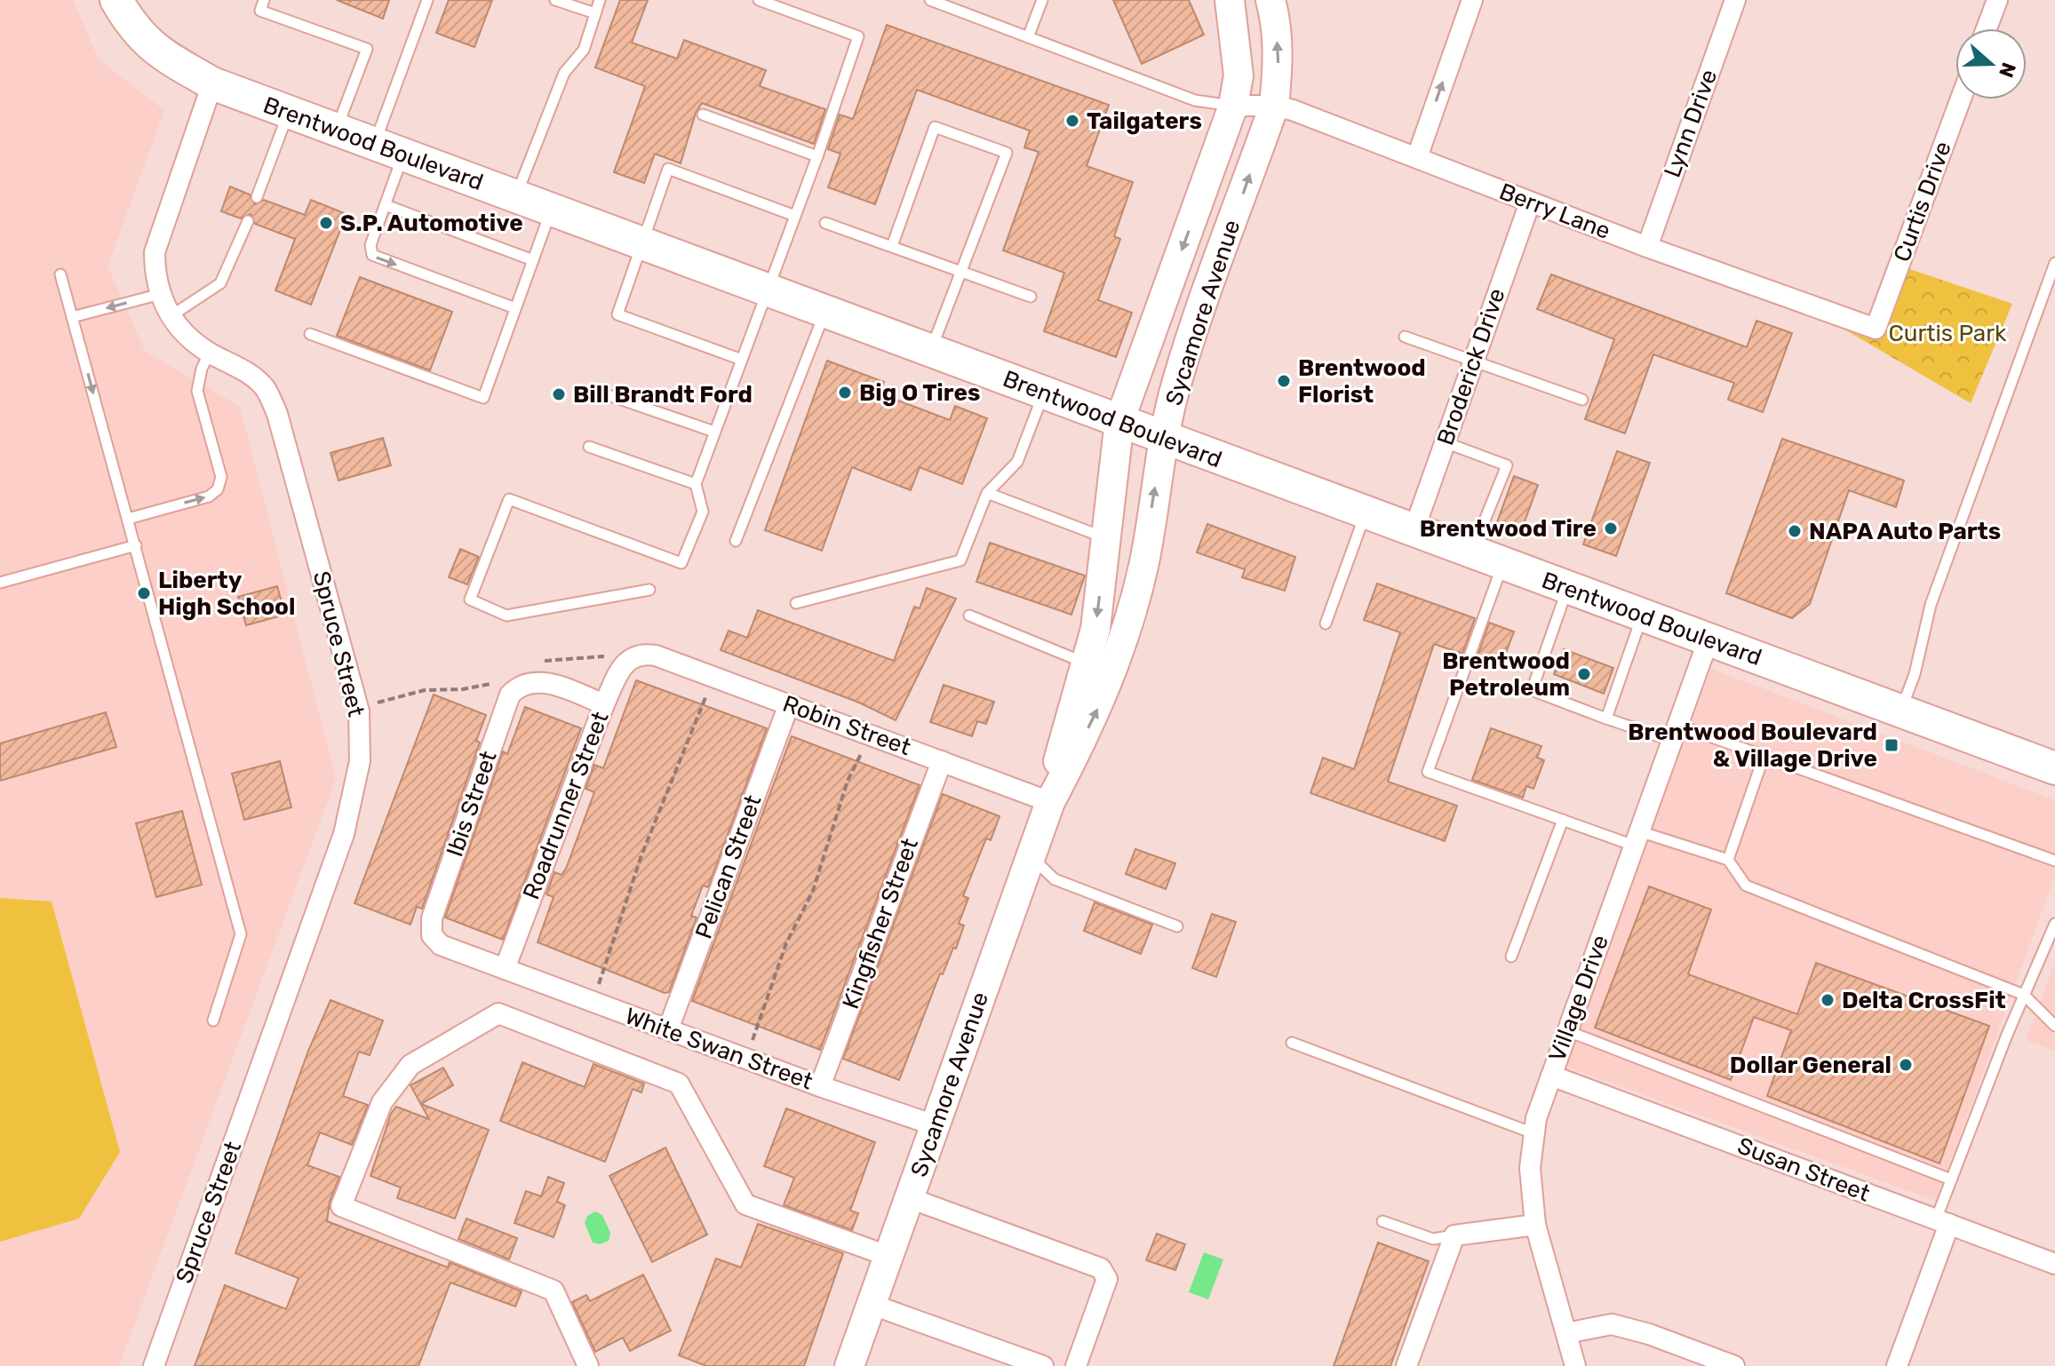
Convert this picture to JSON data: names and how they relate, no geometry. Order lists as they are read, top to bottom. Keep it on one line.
{"streets":{"main road":["Brentwood Boulevard"],"street":["Lynn Drive","Curtis Drive","Berry Lane","Sycamore Avenue","Broderick Drive","Spruce Street","Robin Street","Ibis Street","Roadrunner Street","Pelican Street","Kingfisher Street","Village Drive","White Swan Street","Susan Street"]},"crossings":[["Lynn Drive","Berry Lane"],["Brentwood Boulevard","Sycamore Avenue"],["Brentwood Boulevard","Broderick Drive"],["Brentwood Boulevard","Spruce Street"],["Brentwood Boulevard","Village Drive"],["Curtis Drive","Berry Lane"],["Berry Lane","Sycamore Avenue"],["Berry Lane","Broderick Drive"],["Sycamore Avenue","Robin Street"],["Sycamore Avenue","White Swan Street"],["Robin Street","Roadrunner Street"],["Robin Street","Pelican Street"],["Robin Street","Kingfisher Street"],["Ibis Street","Roadrunner Street"],["Ibis Street","White Swan Street"],["Roadrunner Street","White Swan Street"],["Pelican Street","White Swan Street"],["Kingfisher Street","White Swan Street"],["Village Drive","Susan Street"]],"parks":["Curtis Park"],"places":{"other":["Tailgaters","S.P. Automotive","Brentwood Florist","Big O Tires","Bill Brandt Ford","Brentwood Tire","NAPA Auto Parts","Liberty High School","Brentwood Petroleum","Delta CrossFit","Dollar General"],"transit":["Brentwood Boulevard & Village Drive"]},"north":"right"}
